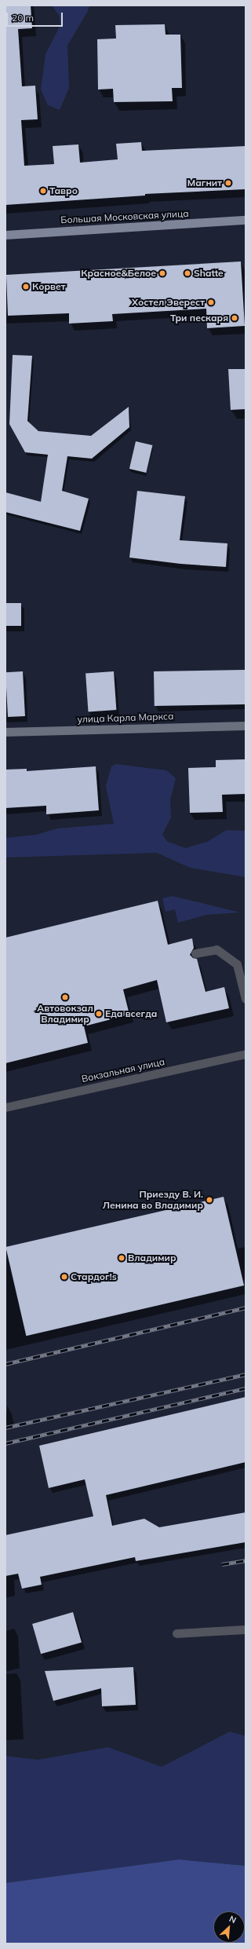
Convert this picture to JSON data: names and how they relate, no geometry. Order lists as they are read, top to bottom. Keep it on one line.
{"streets":{"main road":["Большая Московская улица","улица Карла Маркса"],"street":["Вокзальная улица"]},"places":["Магнит","Тавро","Красное&Белое","Shatte","Корвет","Хостел Эверест","Три пескаря","Автовокзал Владимир","Еда всегда","Приезду В. И. Ленина во Владимир","Владимир","Стардог!s"],"scale_bar":"20 m","north":"top right"}
